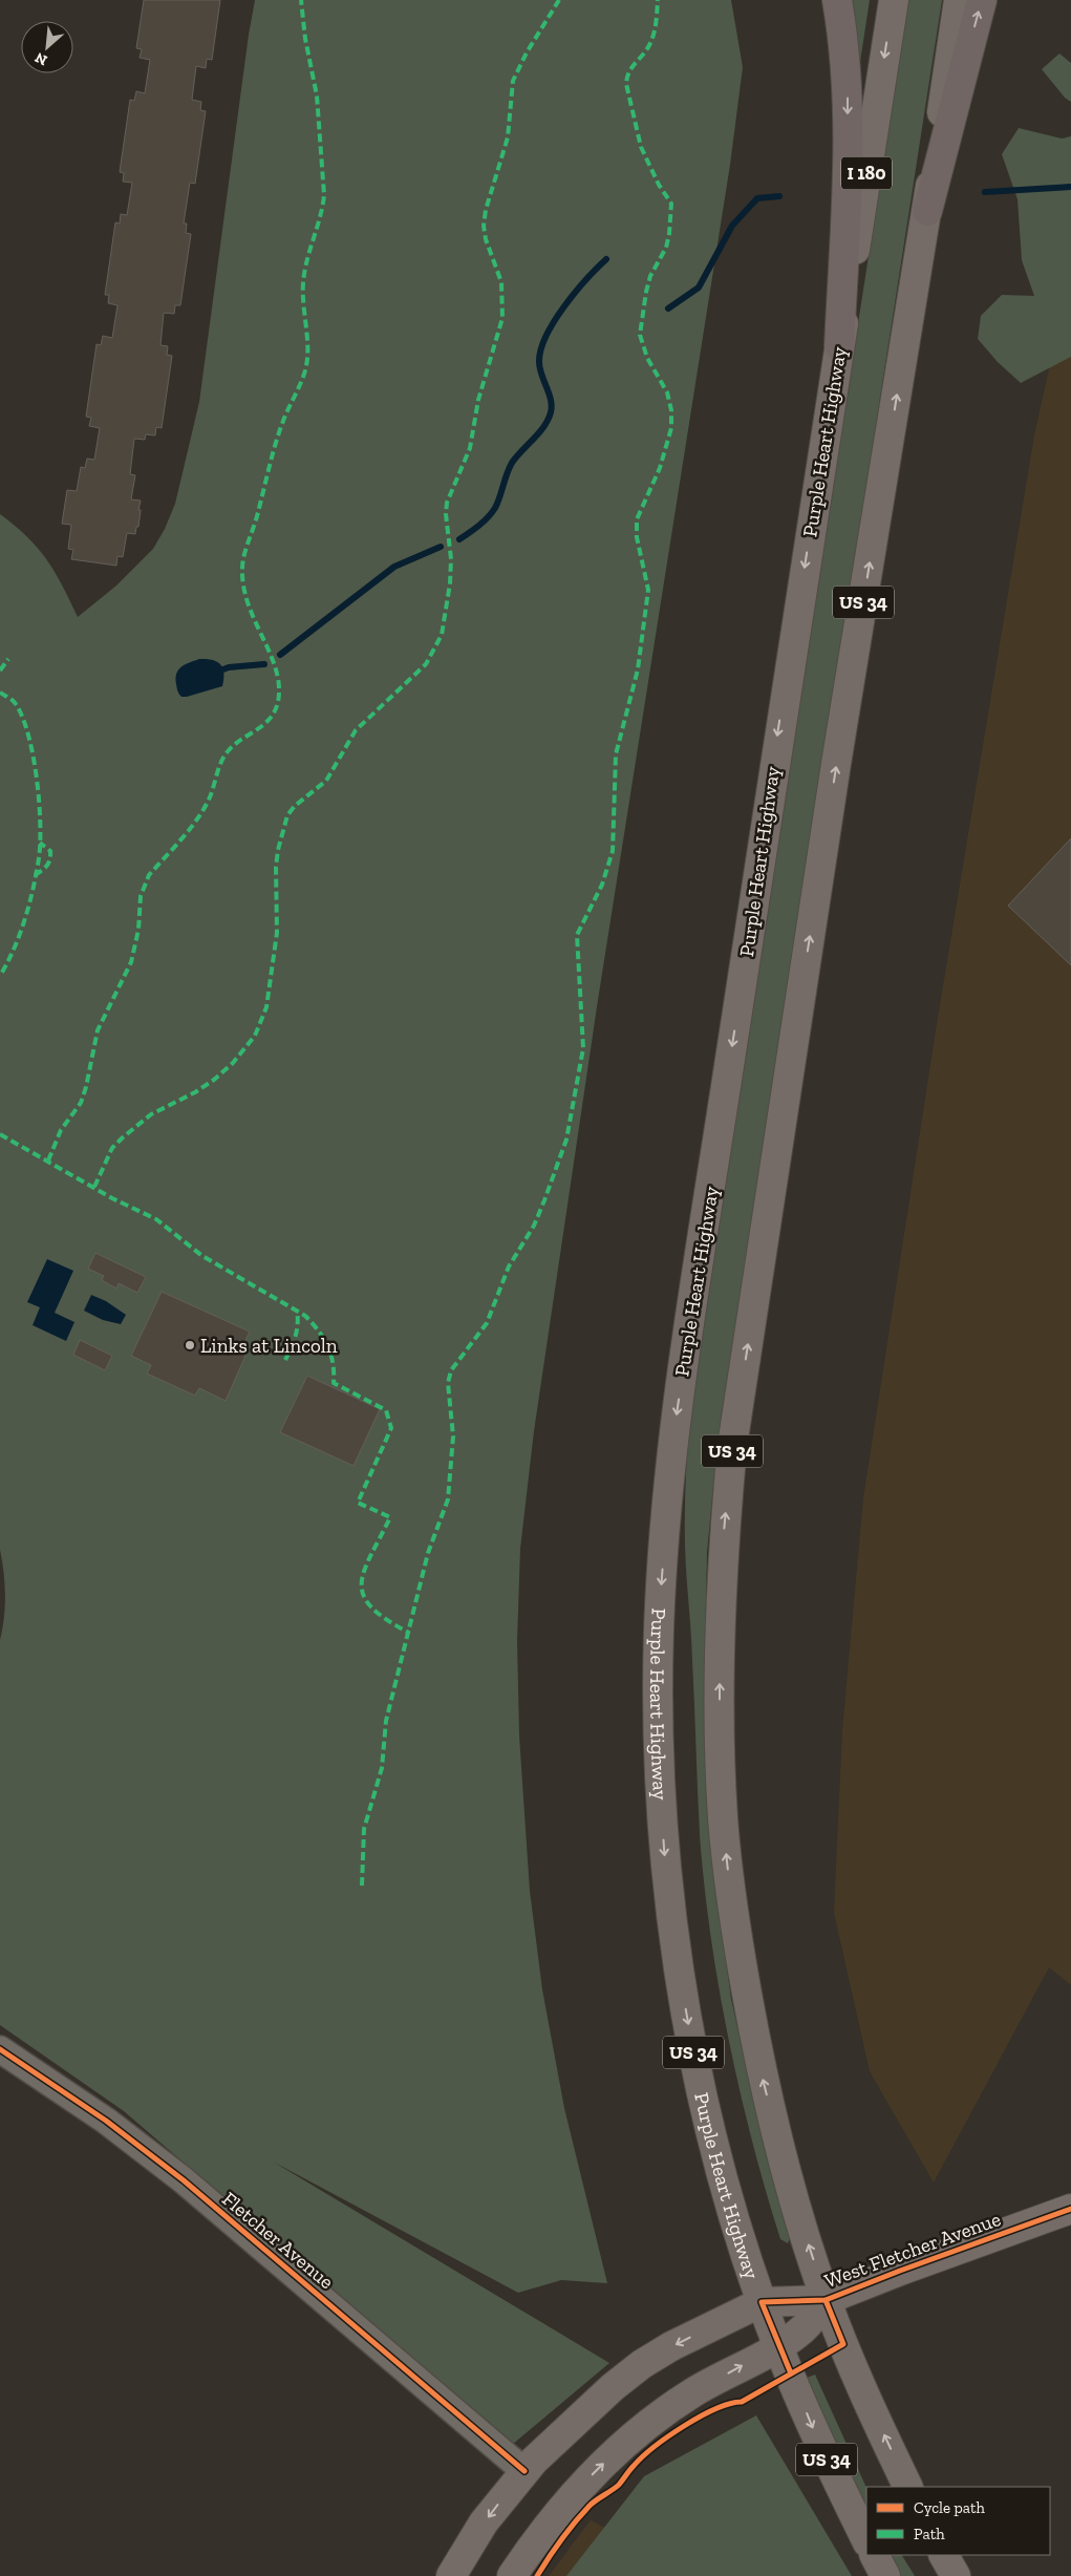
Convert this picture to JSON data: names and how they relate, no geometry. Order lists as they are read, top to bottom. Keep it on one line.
{"streets":{"main road":["I 180","Purple Heart Highway","US 34","West Fletcher Avenue"],"street":["Fletcher Avenue"]},"crossings":[["Purple Heart Highway","West Fletcher Avenue"],["US 34","West Fletcher Avenue"],["Fletcher Avenue","West Fletcher Avenue"]],"places":["Links at Lincoln"],"legend":["Cycle path","Path"],"north":"bottom left"}
